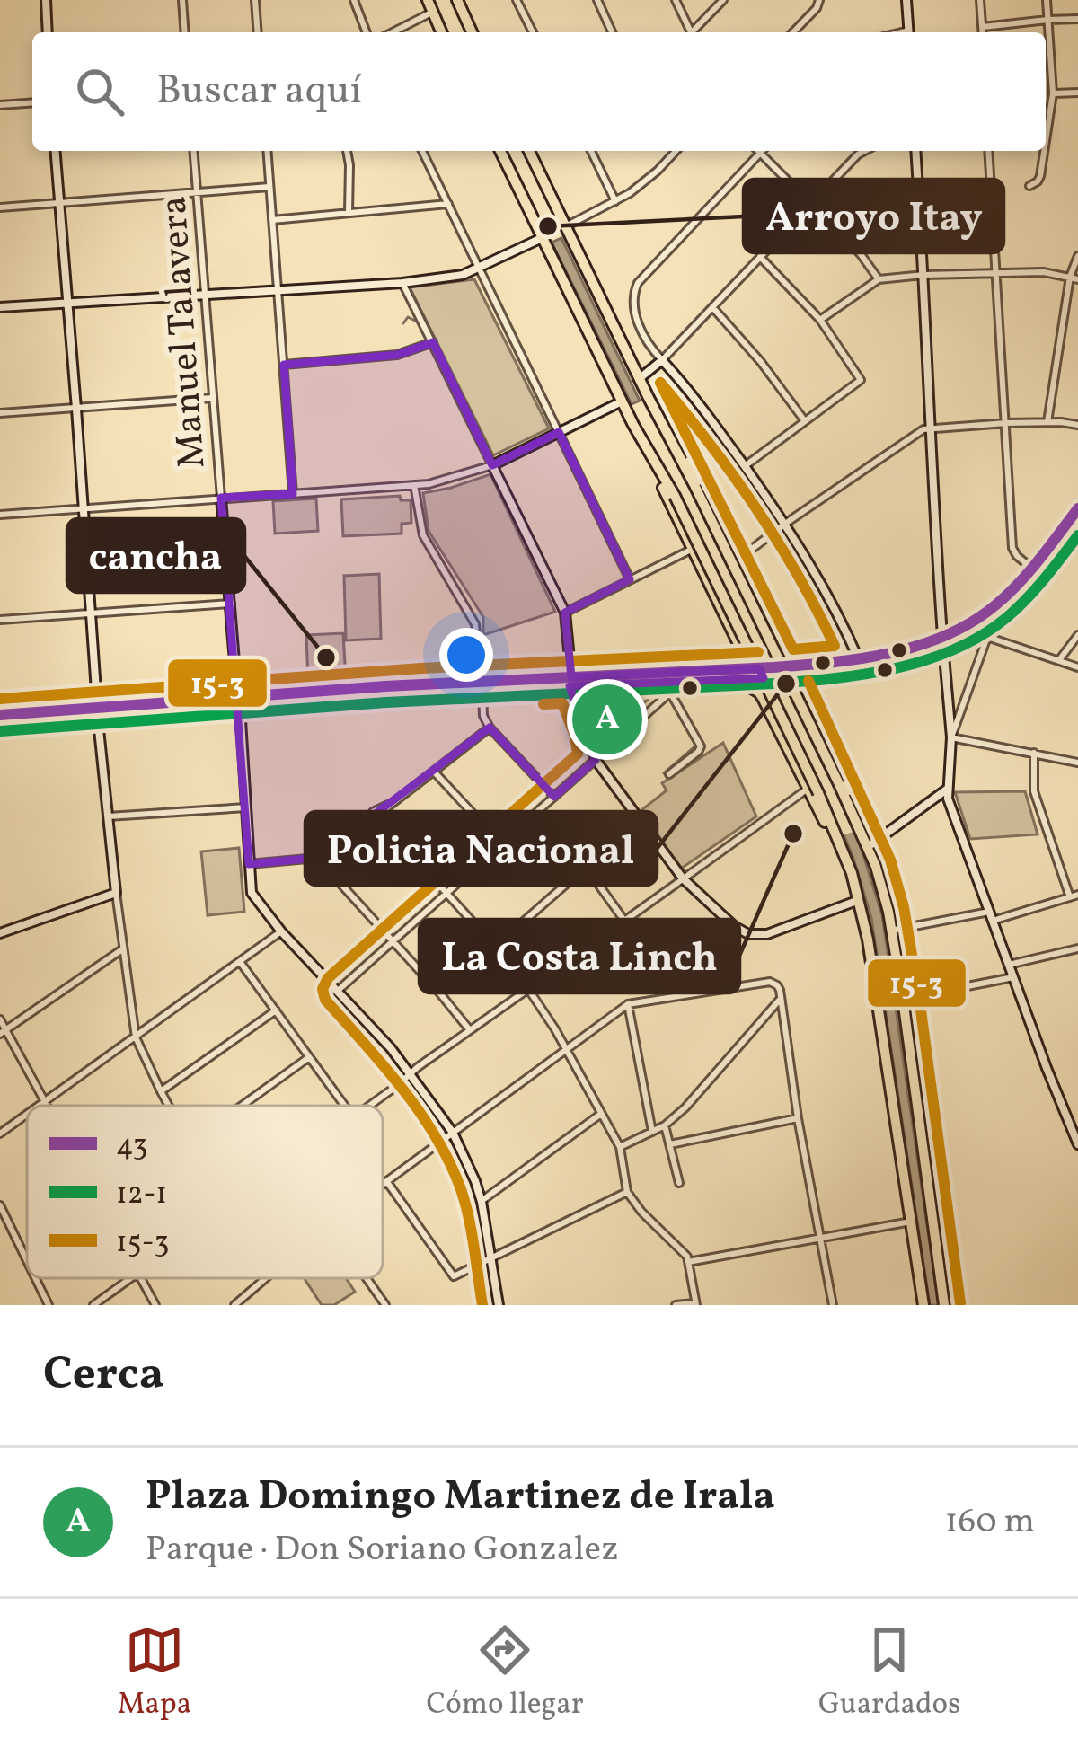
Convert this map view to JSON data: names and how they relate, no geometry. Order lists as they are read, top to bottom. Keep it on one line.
{"streets":{"street":["Manuel Talavera"]},"places":["Arroyo Itay","cancha","Policia Nacional","La Costa Linch"],"lines":["transit line 15-3","transit line 43","transit line 12-1"],"legend":["43","12-1","15-3"],"page":{"search":"Buscar aquí","pins":"A","heading":"Cerca","list":[{"mark":"A","name":"Plaza Domingo Martinez de Irala","note":"Parque · Don Soriano Gonzalez","value":"160 m"}],"nav":["Mapa","Cómo llegar","Guardados"]}}
